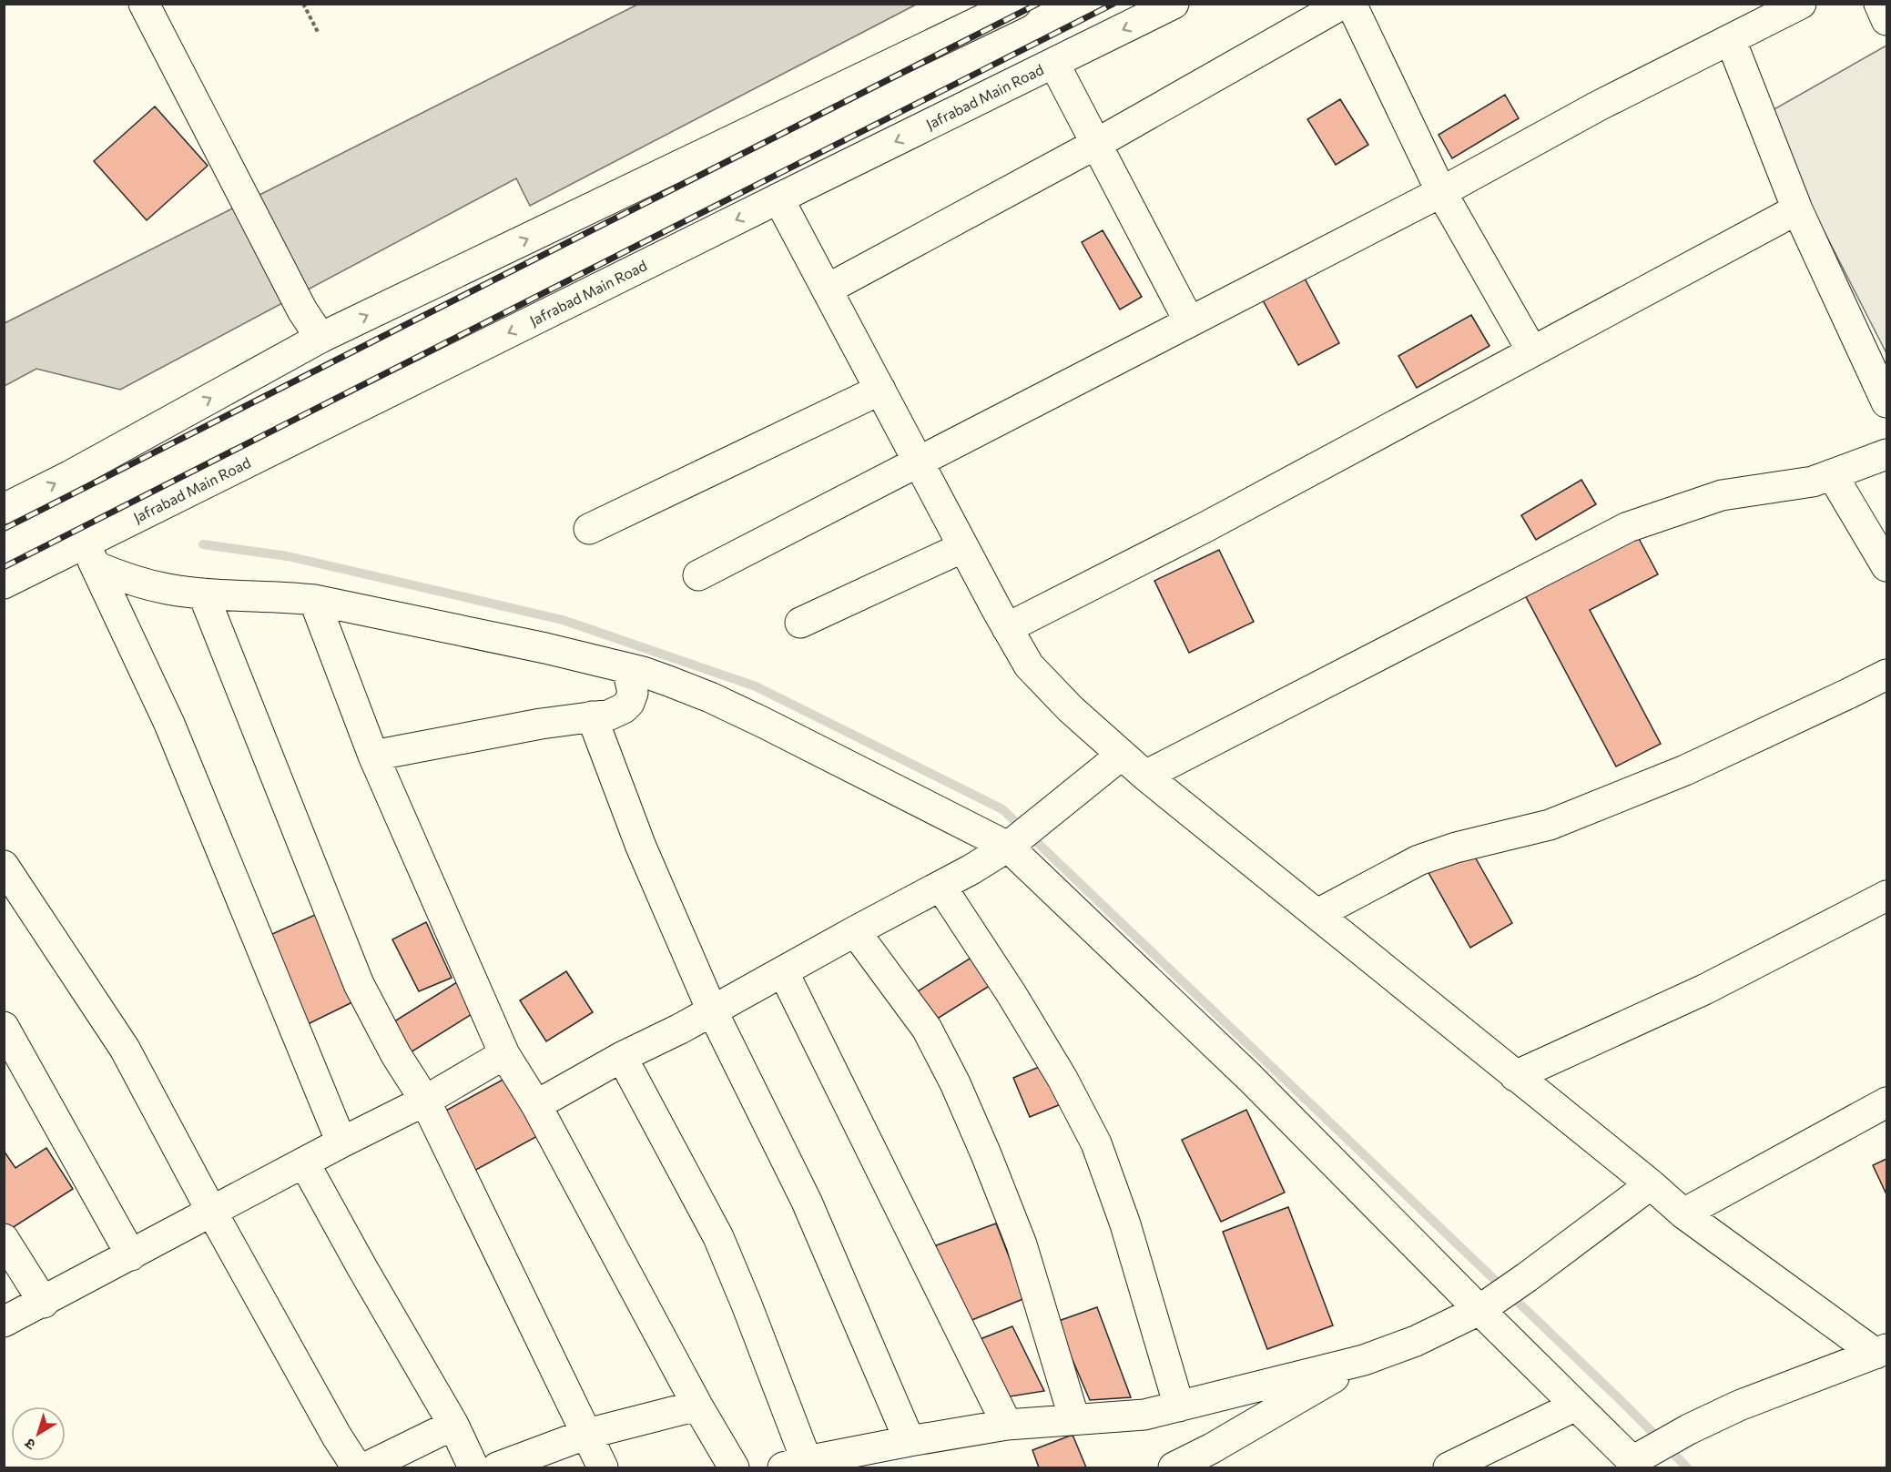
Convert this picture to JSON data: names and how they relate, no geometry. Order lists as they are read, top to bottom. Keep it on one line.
{"streets":{"street":["Jafrabad Main Road"]},"north":"bottom left"}
